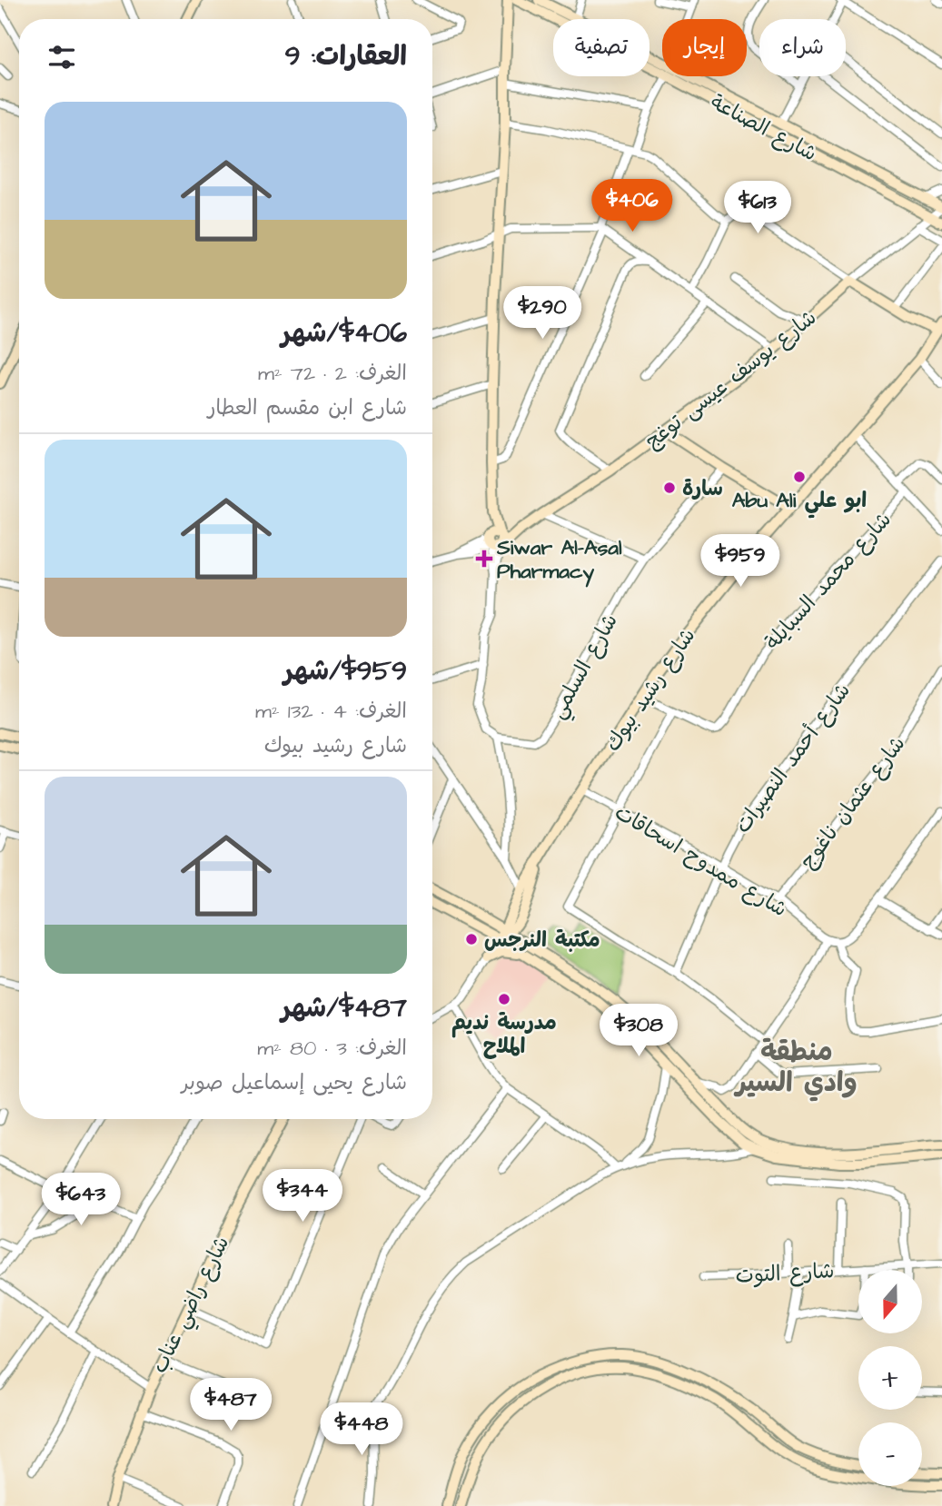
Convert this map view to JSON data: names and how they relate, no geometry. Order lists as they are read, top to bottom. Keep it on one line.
{"streets":{"main road":["شارع الصناعة","شارع يوسف عيسى توغج","شارع رشيد بيوك","شارع راضي عناب"],"street":["شارع محمد السبايلة","شارع السلمي","شارع أحمد النصيرات","شارع عثمان ناغوج","شارع ممدوح اسحاقات","شارع التوت"]},"crossings":[["شارع الصناعة","شارع يوسف عيسى توغج"],["شارع محمد السبايلة","شارع رشيد بيوك"],["شارع رشيد بيوك","شارع ممدوح اسحاقات"],["شارع أحمد النصيرات","شارع ممدوح اسحاقات"],["شارع عثمان ناغوج","شارع ممدوح اسحاقات"]],"districts":["منطقة وادي السير"],"places":{"other":["Abu Ali ابو علي","سارة","مكتبة النرجس","مدرسة نديم الملاح"],"health":["Siwar Al-Asal Pharmacy"]},"north":"bottom","page":{"chip":["شراء","إيجار","تصفية"],"heading":"العقارات: 9","list":[{"name":"$406/شهر","note":"الغرف: 2 · 72 m² · شارع ابن مقسم العطار"},{"name":"$959/شهر","note":"الغرف: 4 · 132 m² · شارع رشيد بيوك"},{"name":"$487/شهر","note":"الغرف: 3 · 80 m² · شارع يحيى إسماعيل صوبر"}],"price":["$406","$613","$290","$959","$308","$344","$643","$487","$448"],"map_buttons":["+","−"]}}
